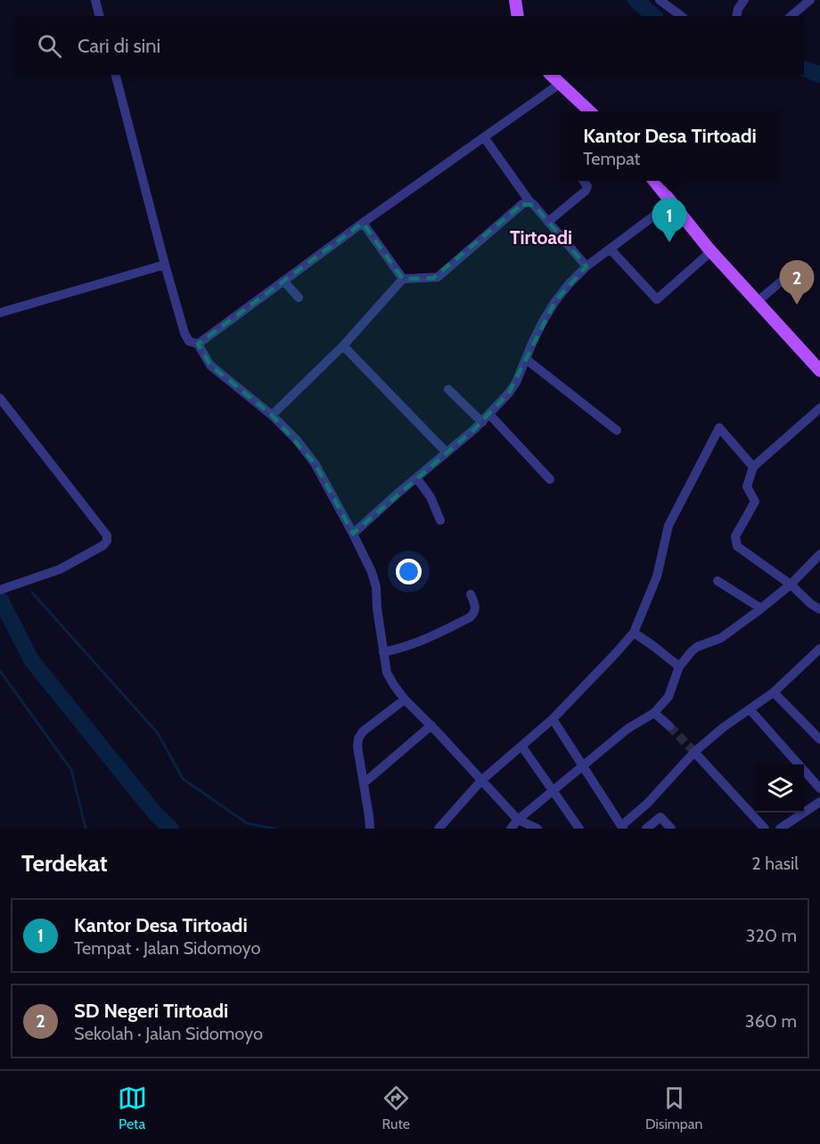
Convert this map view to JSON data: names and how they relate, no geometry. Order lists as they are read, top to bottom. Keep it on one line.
{"districts":["Tirtoadi"],"page":{"search":"Cari di sini","popup":["Kantor Desa Tirtoadi","Tempat"],"pins":["1","2"],"heading":["Terdekat","2 hasil"],"list":[{"mark":"1","name":"Kantor Desa Tirtoadi","note":"Tempat · Jalan Sidomoyo","value":"320 m"},{"mark":"2","name":"SD Negeri Tirtoadi","note":"Sekolah · Jalan Sidomoyo","value":"360 m"}],"nav":["Peta","Rute","Disimpan"]}}
